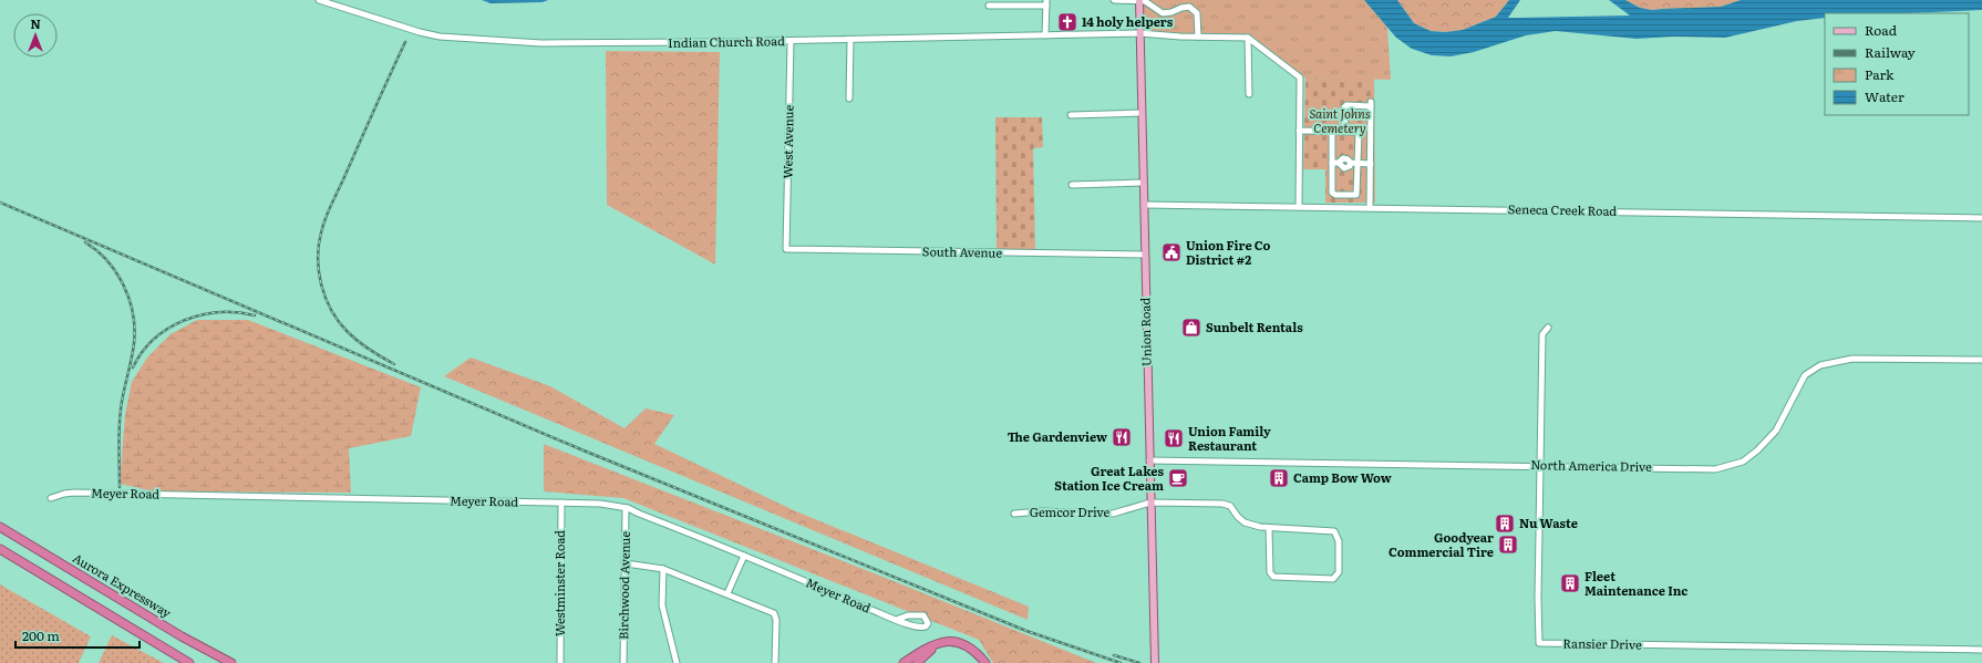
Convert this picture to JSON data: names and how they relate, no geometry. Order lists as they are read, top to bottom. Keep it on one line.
{"streets":{"highway":["Aurora Expressway"],"main road":["Union Road"],"street":["Indian Church Road","West Avenue","Seneca Creek Road","South Avenue","North America Drive","Meyer Road","Gemcor Drive","Westminster Road","Birchwood Avenue","Ransier Drive"]},"crossings":[["Indian Church Road","West Avenue"],["Indian Church Road","Union Road"],["West Avenue","South Avenue"],["Seneca Creek Road","Union Road"],["South Avenue","Union Road"],["Union Road","North America Drive"],["Union Road","Gemcor Drive"],["North America Drive","Ransier Drive"],["Meyer Road","Westminster Road"],["Meyer Road","Birchwood Avenue"]],"parks":["Saint Johns Cemetery"],"places":{"church":["14 holy helpers"],"public building":["Union Fire Co District #2"],"shop":["Sunbelt Rentals"],"restaurant":["The Gardenview","Union Family Restaurant"],"cafe":["Great Lakes Station Ice Cream"],"building":["Camp Bow Wow","Nu Waste","Goodyear Commercial Tire","Fleet Maintenance Inc"]},"legend":["Road","Railway","Park","Water"],"scale_bar":"200 m","north":"top"}
